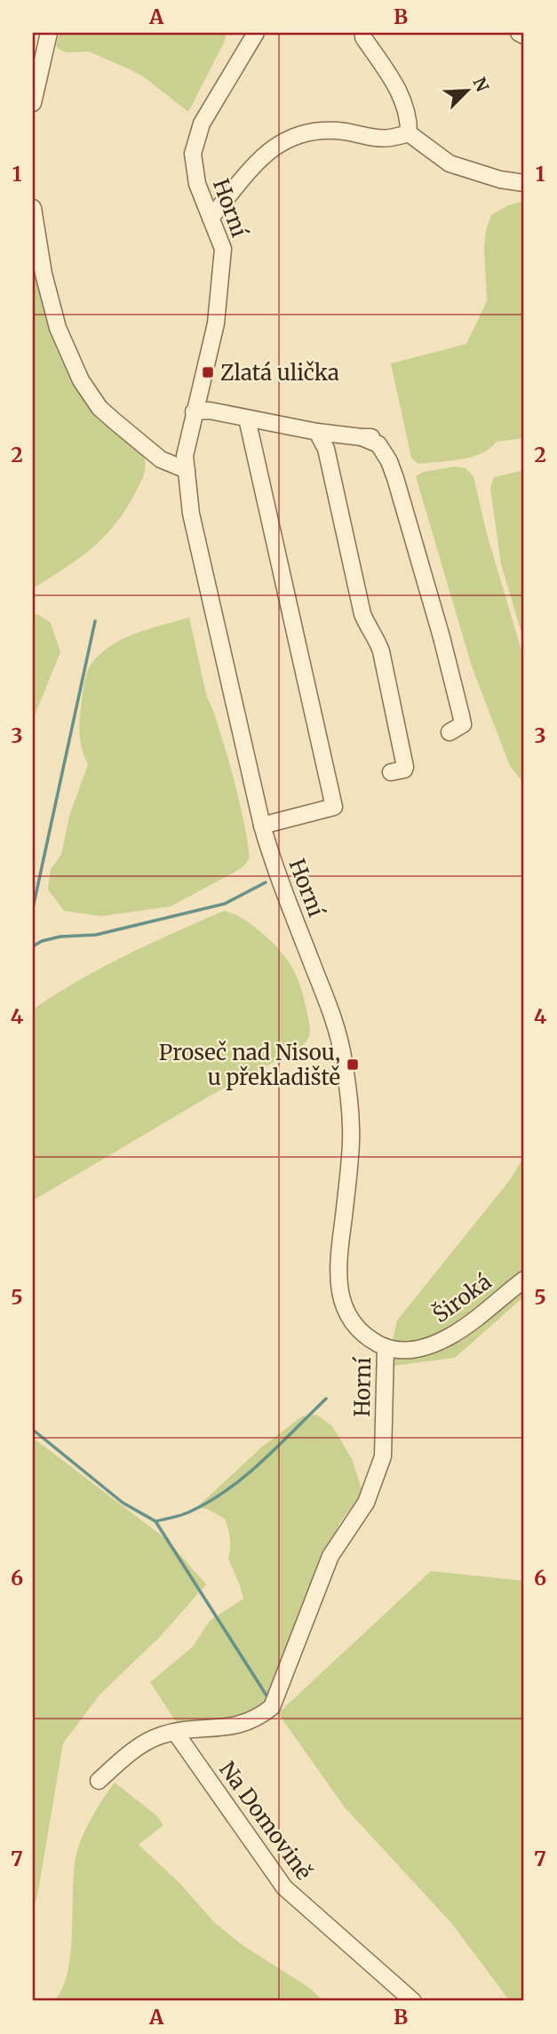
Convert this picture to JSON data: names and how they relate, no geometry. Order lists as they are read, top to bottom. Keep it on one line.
{"streets":{"street":["Horní","Široká","Na Domovině"]},"crossings":[["Horní","Široká"],["Horní","Na Domovině"]],"places":{"transit":["Zlatá ulička","Proseč nad Nisou, u překladiště"]},"north":"top right","grid":{"columns":["A","B"],"rows":["1","2","3","4","5","6","7"]}}
